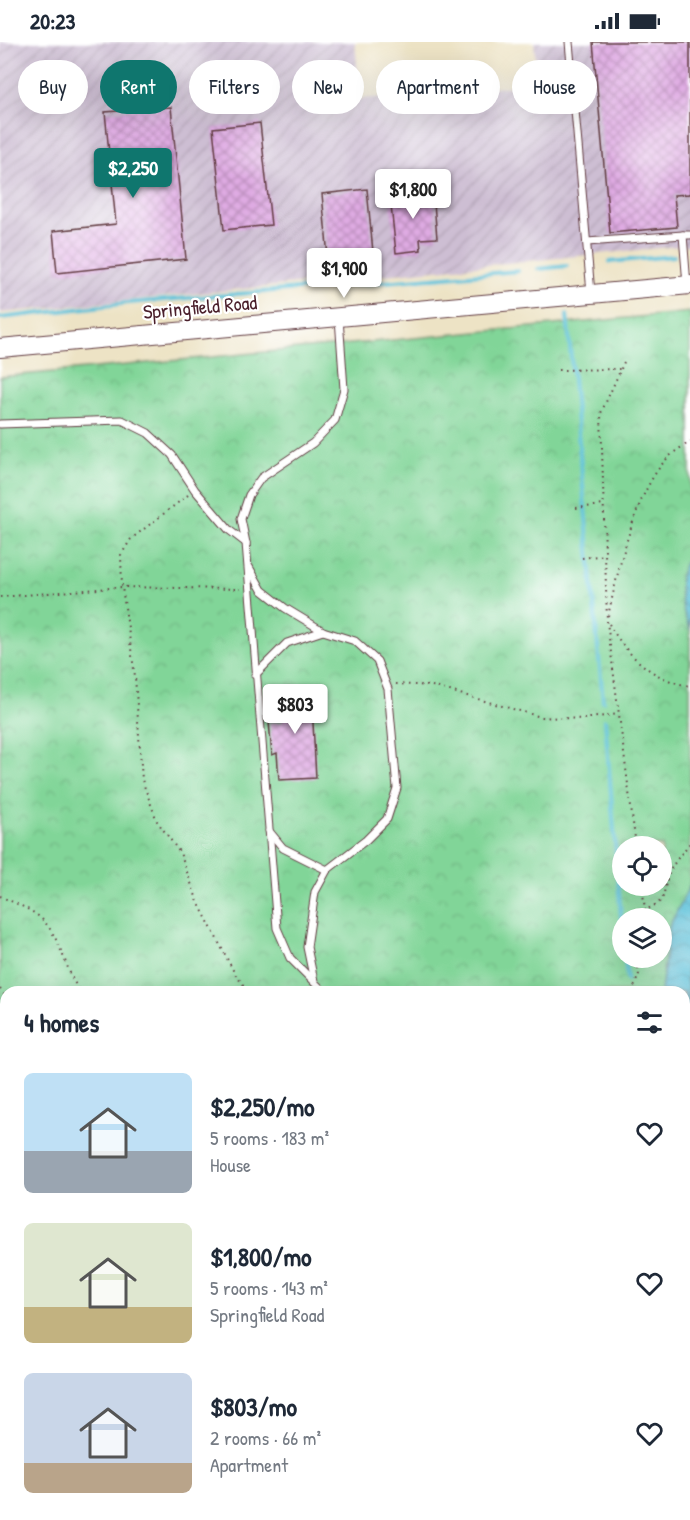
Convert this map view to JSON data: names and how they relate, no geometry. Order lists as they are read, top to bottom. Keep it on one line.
{"streets":{"street":["Springfield Road"]},"page":{"status":"20:23","chip":["Buy","Rent","Filters","New","Apartment","House"],"price":["$2,250","$1,800","$1,900","$803"],"heading":"4 homes","list":[{"name":"$2,250/mo","note":"5 rooms · 183 m² · House"},{"name":"$1,800/mo","note":"5 rooms · 143 m² · Springfield Road"},{"name":"$803/mo","note":"2 rooms · 66 m² · Apartment"}]}}
